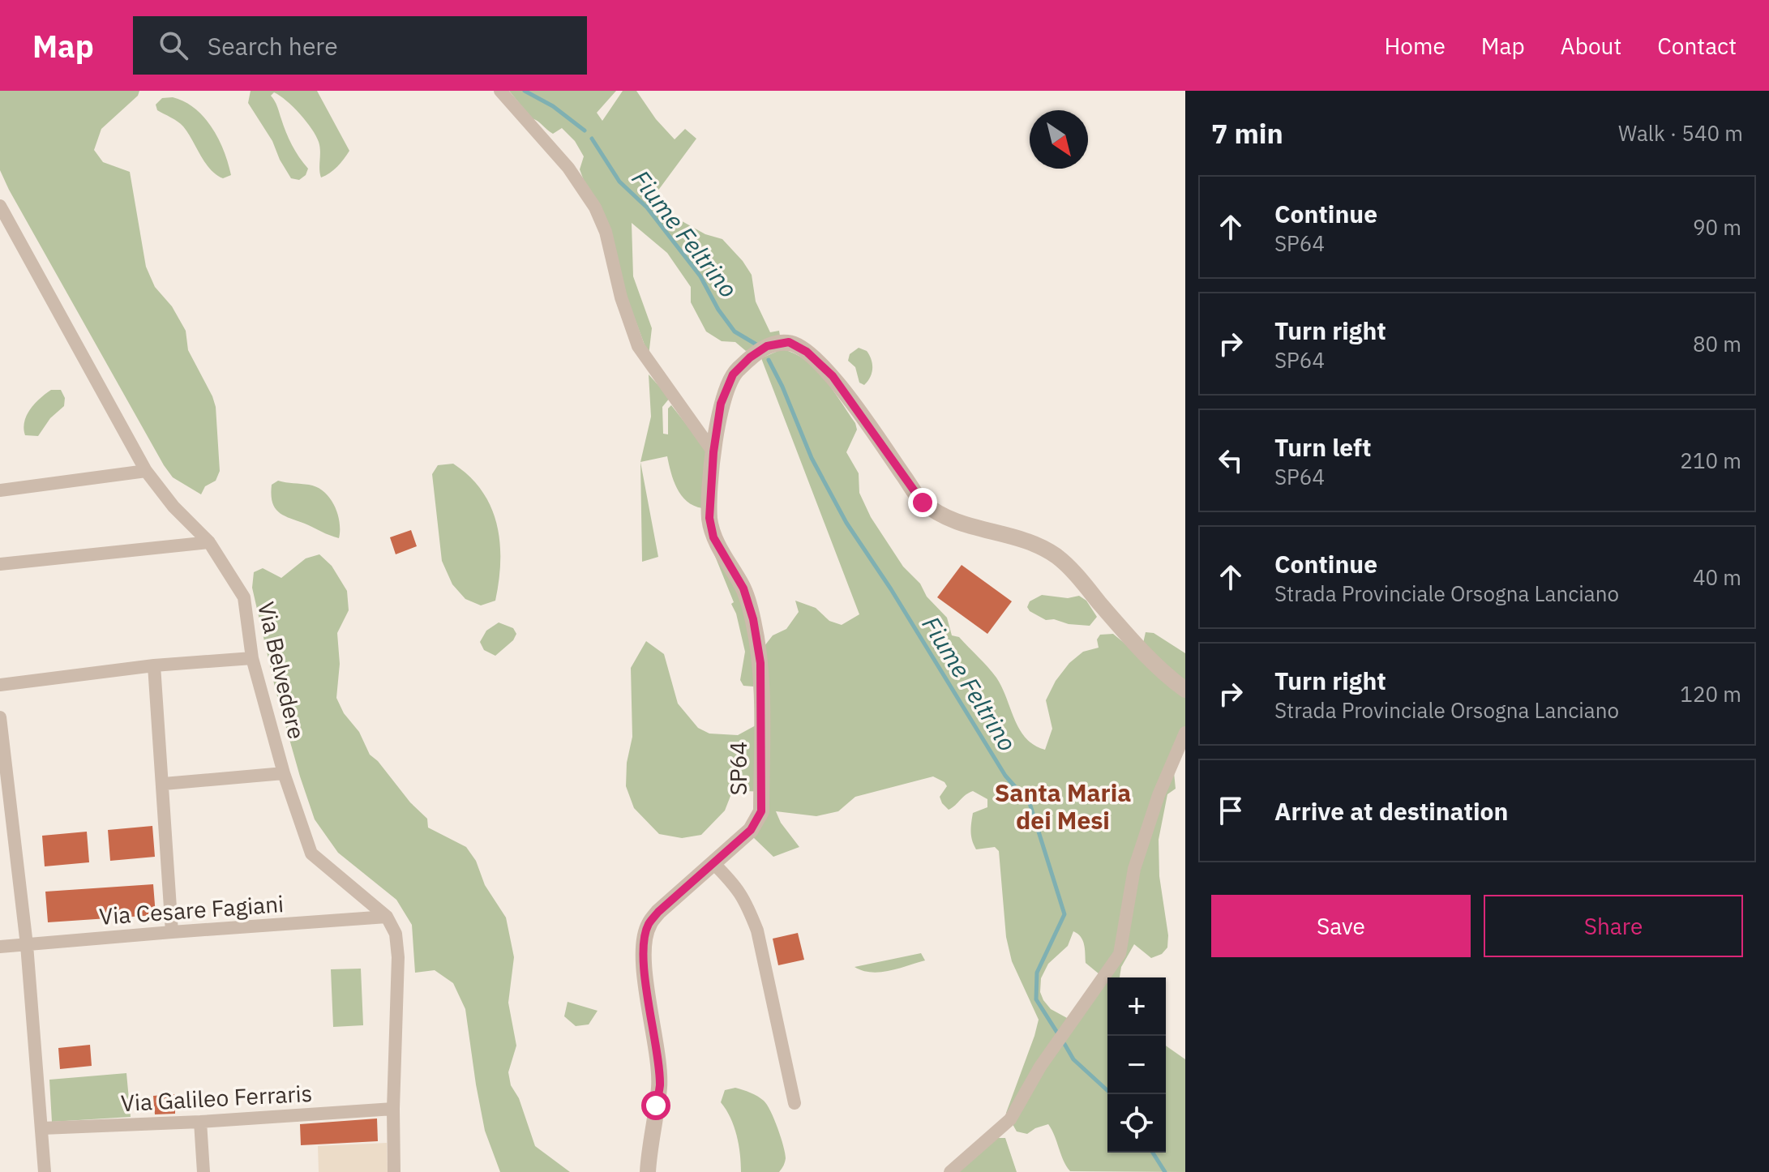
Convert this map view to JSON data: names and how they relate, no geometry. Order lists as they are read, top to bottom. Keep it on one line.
{"streets":{"street":["Via Belvedere","SP64","Via Cesare Fagiani","Via Galileo Ferraris"]},"crossings":[["Via Belvedere","Via Cesare Fagiani"]],"districts":["Santa Maria dei Mesi"],"water":["Fiume Feltrino"],"north":"bottom right","page":{"header":"Map","search":"Search here","nav":["Home","Map","About","Contact"],"heading":["7 min","Walk · 540 m"],"list":[["Continue","SP64","90 m"],["Turn right","SP64","80 m"],["Turn left","SP64","210 m"],["Continue","Strada Provinciale Orsogna Lanciano","40 m"],["Turn right","Strada Provinciale Orsogna Lanciano","120 m"],"Arrive at destination"],"buttons":["Save","Share"],"map_buttons":["+","−"]}}
